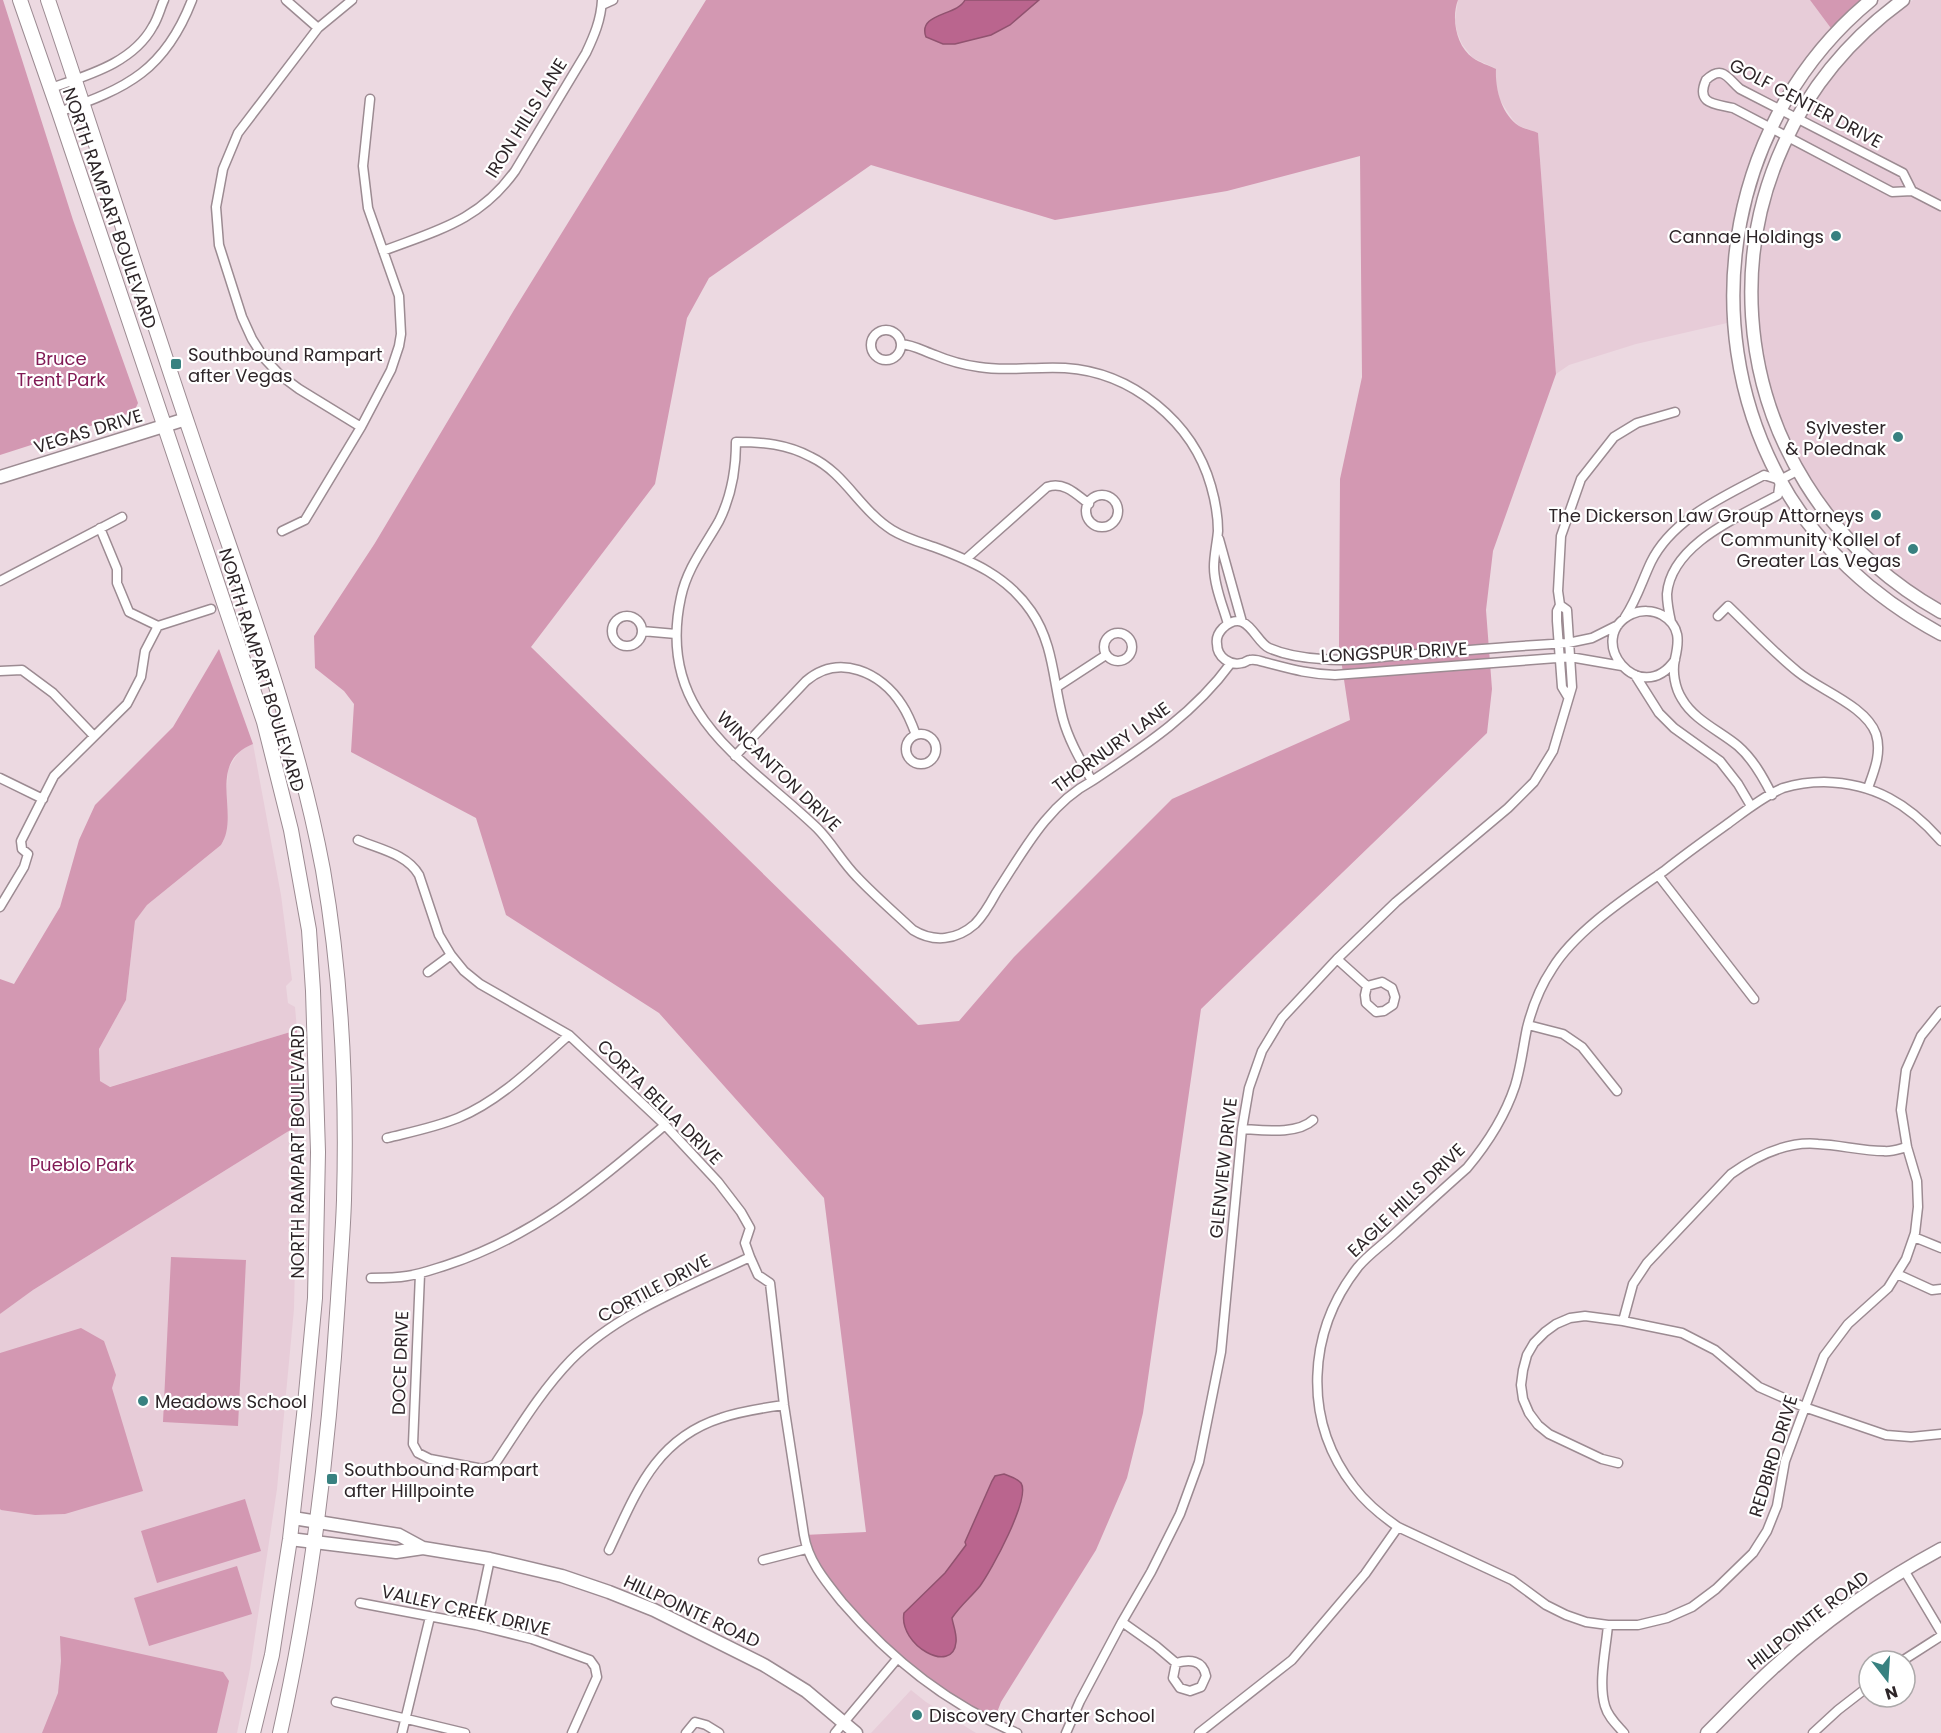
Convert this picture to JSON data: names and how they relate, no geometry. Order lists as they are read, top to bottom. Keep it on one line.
{"streets":{"main road":["NORTH RAMPART BOULEVARD","VEGAS DRIVE","HILLPOINTE ROAD"],"street":["GOLF CENTER DRIVE","IRON HILLS LANE","LONGSPUR DRIVE","THORNURY LANE","WINCANTON DRIVE","CORTA BELLA DRIVE","GLENVIEW DRIVE","EAGLE HILLS DRIVE","CORTILE DRIVE","DOCE DRIVE","REDBIRD DRIVE","VALLEY CREEK DRIVE"]},"crossings":[["NORTH RAMPART BOULEVARD","VEGAS DRIVE"],["NORTH RAMPART BOULEVARD","HILLPOINTE ROAD"],["LONGSPUR DRIVE","THORNURY LANE"],["LONGSPUR DRIVE","GLENVIEW DRIVE"],["THORNURY LANE","WINCANTON DRIVE"],["CORTA BELLA DRIVE","CORTILE DRIVE"],["EAGLE HILLS DRIVE","REDBIRD DRIVE"],["CORTILE DRIVE","DOCE DRIVE"]],"parks":["Bruce Trent Park","Pueblo Park"],"places":{"other":["Cannae Holdings","Sylvester & Polednak","The Dickerson Law Group Attorneys","Community Kollel of Greater Las Vegas","Meadows School","Discovery Charter School"],"transit":["Southbound Rampart after Vegas","Southbound Rampart after Hillpointe"]},"north":"bottom"}
